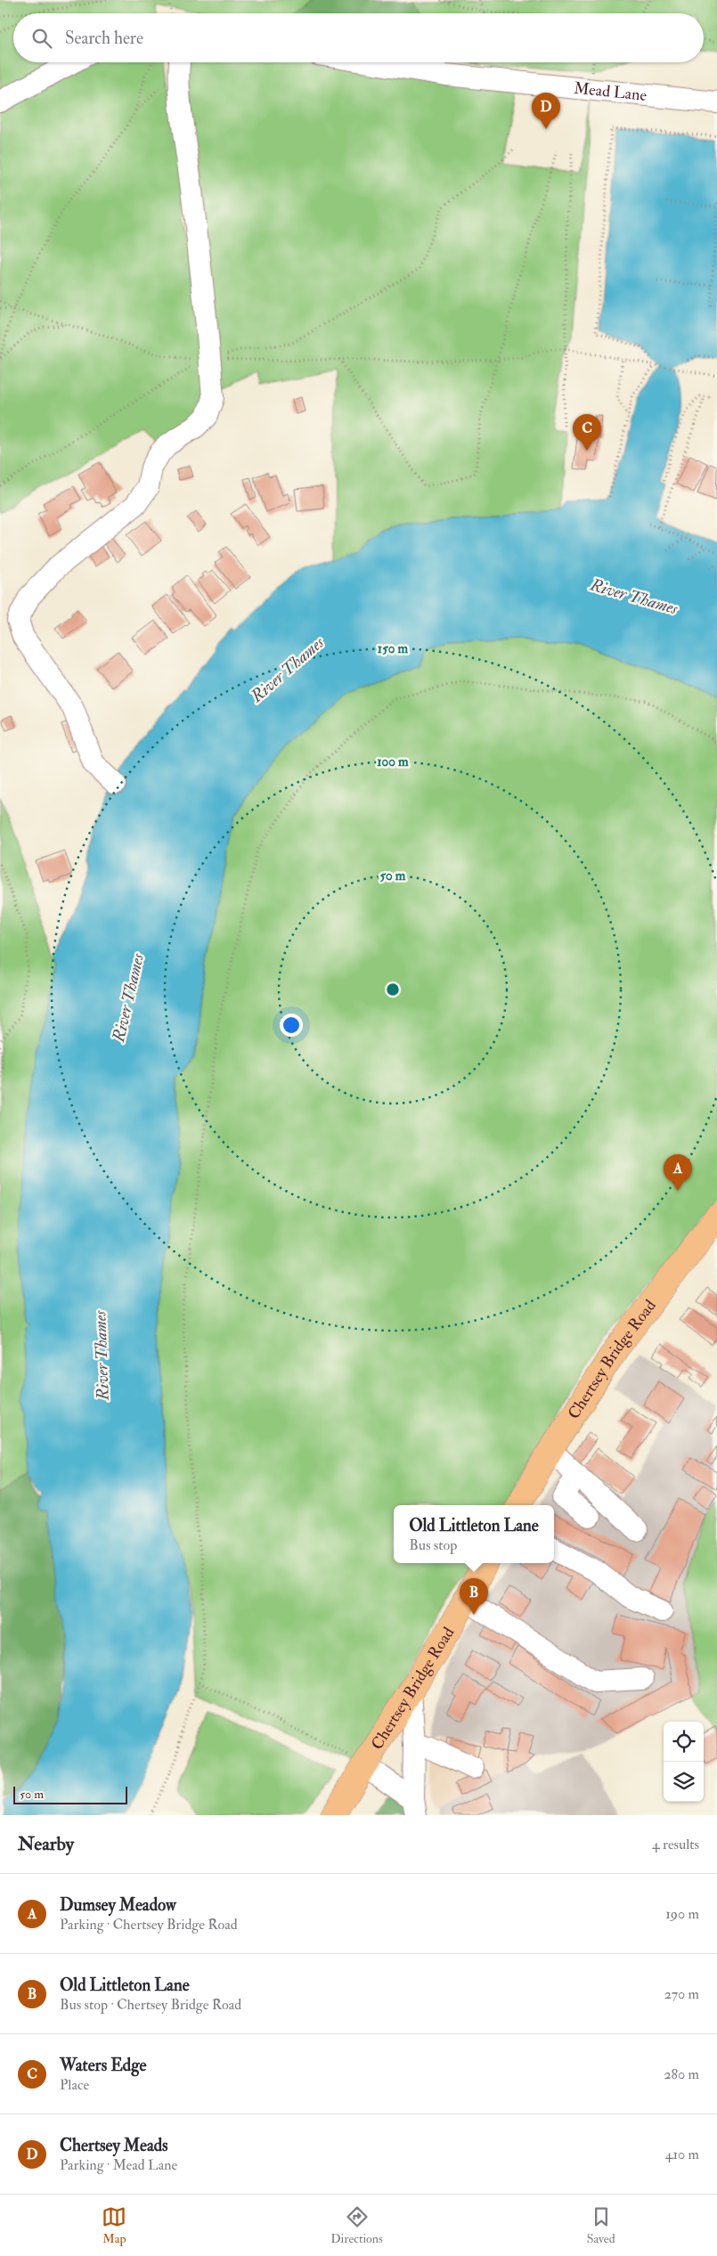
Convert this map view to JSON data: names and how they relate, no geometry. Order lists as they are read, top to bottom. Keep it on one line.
{"streets":{"main road":["Chertsey Bridge Road"],"street":["Mead Lane"]},"water":["River Thames"],"scale_bar":"50 m","page":{"search":"Search here","pins":["D","C","A","B"],"popup":["Old Littleton Lane","Bus stop"],"scale":"50 m","heading":["Nearby","4 results"],"list":[{"mark":"A","name":"Dumsey Meadow","note":"Parking · Chertsey Bridge Road","value":"190 m"},{"mark":"B","name":"Old Littleton Lane","note":"Bus stop · Chertsey Bridge Road","value":"270 m"},{"mark":"C","name":"Waters Edge","note":"Place","value":"280 m"},{"mark":"D","name":"Chertsey Meads","note":"Parking · Mead Lane","value":"410 m"}],"nav":["Map","Directions","Saved"]},"rings":["150 m","100 m","50 m"]}
